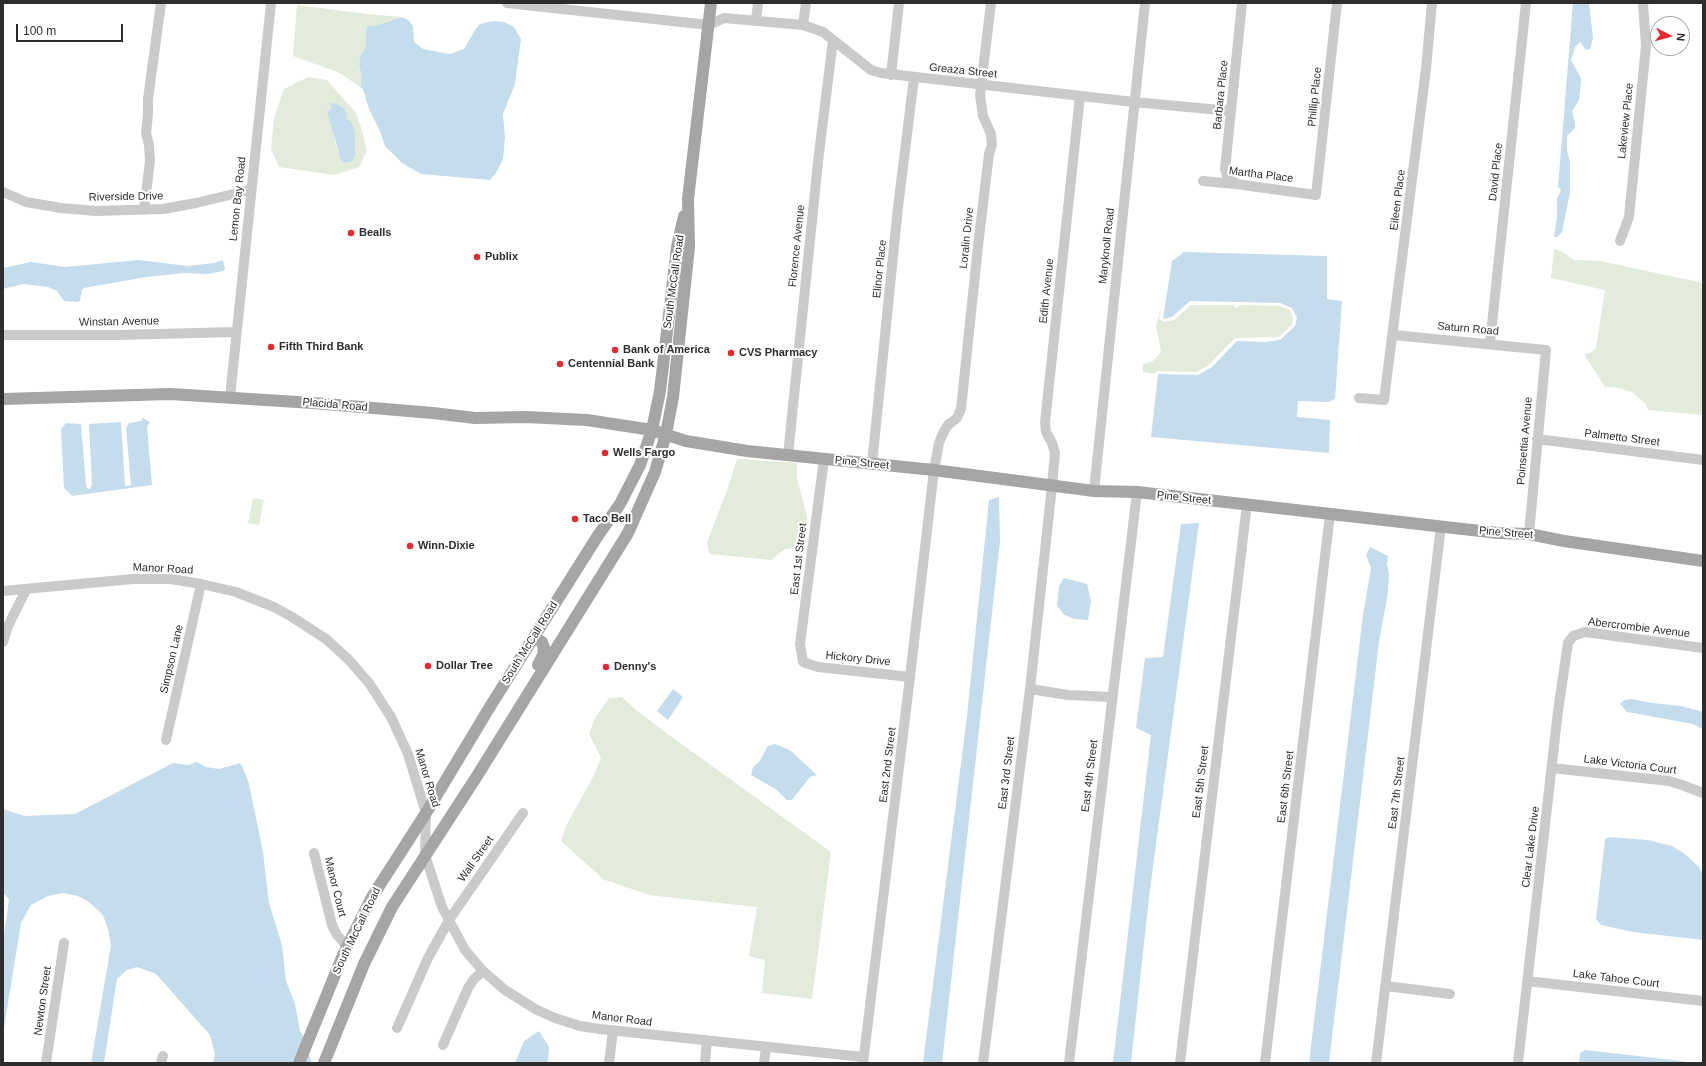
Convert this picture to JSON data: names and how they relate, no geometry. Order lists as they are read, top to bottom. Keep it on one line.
{"streets":{"main road":["South McCall Road","Placida Road","Pine Street"],"street":["Greaza Street","Barbara Place","Phillip Place","Lakeview Place","David Place","Martha Place","Riverside Drive","Lemon Bay Road","Eileen Place","Loralin Drive","Florence Avenue","Maryknoll Road","Elinor Place","Edith Avenue","Winstan Avenue","Saturn Road","Palmetto Street","Poinsettia Avenue","East 1st Street","Manor Road","Abercrombie Avenue","Simpson Lane","Hickory Drive","East 2nd Street","Lake Victoria Court","East 3rd Street","East 4th Street","East 5th Street","East 6th Street","East 7th Street","Clear Lake Drive","Wall Street","Manor Court","Lake Tahoe Court","Newton Street"]},"crossings":[["Greaza Street","Barbara Place"],["Greaza Street","Loralin Drive"],["Greaza Street","Florence Avenue"],["Greaza Street","Maryknoll Road"],["Greaza Street","Elinor Place"],["Greaza Street","South McCall Road"],["Greaza Street","Edith Avenue"],["Barbara Place","Martha Place"],["Phillip Place","Martha Place"],["David Place","Saturn Road"],["Riverside Drive","Lemon Bay Road"],["Lemon Bay Road","Winstan Avenue"],["Lemon Bay Road","Placida Road"],["Eileen Place","Saturn Road"],["Loralin Drive","Pine Street"],["Loralin Drive","East 2nd Street"],["Florence Avenue","Pine Street"],["Maryknoll Road","Pine Street"],["Elinor Place","Pine Street"],["South McCall Road","Placida Road"],["South McCall Road","Pine Street"],["South McCall Road","Manor Road"],["South McCall Road","Manor Court"],["Edith Avenue","Pine Street"],["Edith Avenue","East 3rd Street"],["Saturn Road","Poinsettia Avenue"],["Placida Road","Pine Street"],["Palmetto Street","Poinsettia Avenue"],["Poinsettia Avenue","Pine Street"],["Pine Street","East 1st Street"],["Pine Street","East 2nd Street"],["Pine Street","East 3rd Street"],["Pine Street","East 4th Street"],["Pine Street","East 5th Street"],["Pine Street","East 6th Street"],["Pine Street","East 7th Street"],["East 1st Street","Hickory Drive"],["Manor Road","Simpson Lane"],["Manor Road","East 2nd Street"],["Manor Road","Wall Street"],["Abercrombie Avenue","Clear Lake Drive"],["Hickory Drive","East 2nd Street"],["Lake Victoria Court","Clear Lake Drive"],["Clear Lake Drive","Lake Tahoe Court"]],"places":["Bealls","Publix","Fifth Third Bank","Bank of America","CVS Pharmacy","Centennial Bank","Wells Fargo","Taco Bell","Winn-Dixie","Dollar Tree","Denny's"],"scale_bar":"100 m","north":"right"}
